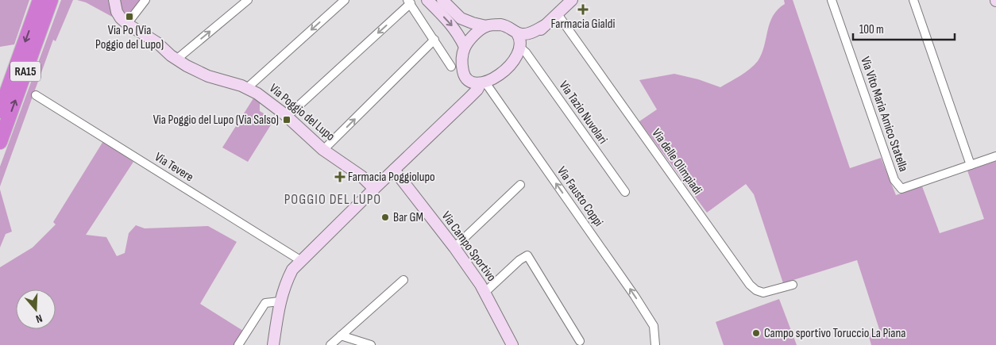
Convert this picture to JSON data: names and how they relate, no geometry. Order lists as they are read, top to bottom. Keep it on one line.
{"streets":{"highway":["RA15"],"main road":["Via Poggio del Lupo","Via Campo Sportivo"],"street":["Via Tazio Nuvolari","Via Vito Maria Amico Statella","Via delle Olimpiadi","Via Tevere","Via Fausto Coppi"]},"crossings":[["Via Tazio Nuvolari","Via Fausto Coppi"]],"one_way":["Via Fausto Coppi"],"districts":["POGGIO DEL LUPO"],"places":{"health":["Farmacia Gialdi","Farmacia Poggiolupo"],"transit":["Via Po (Via Poggio del Lupo)","Via Poggio del Lupo (Via Salso)"],"other":["Bar GM","Campo sportivo Toruccio La Piana"]},"scale_bar":"100 m","north":"bottom"}
